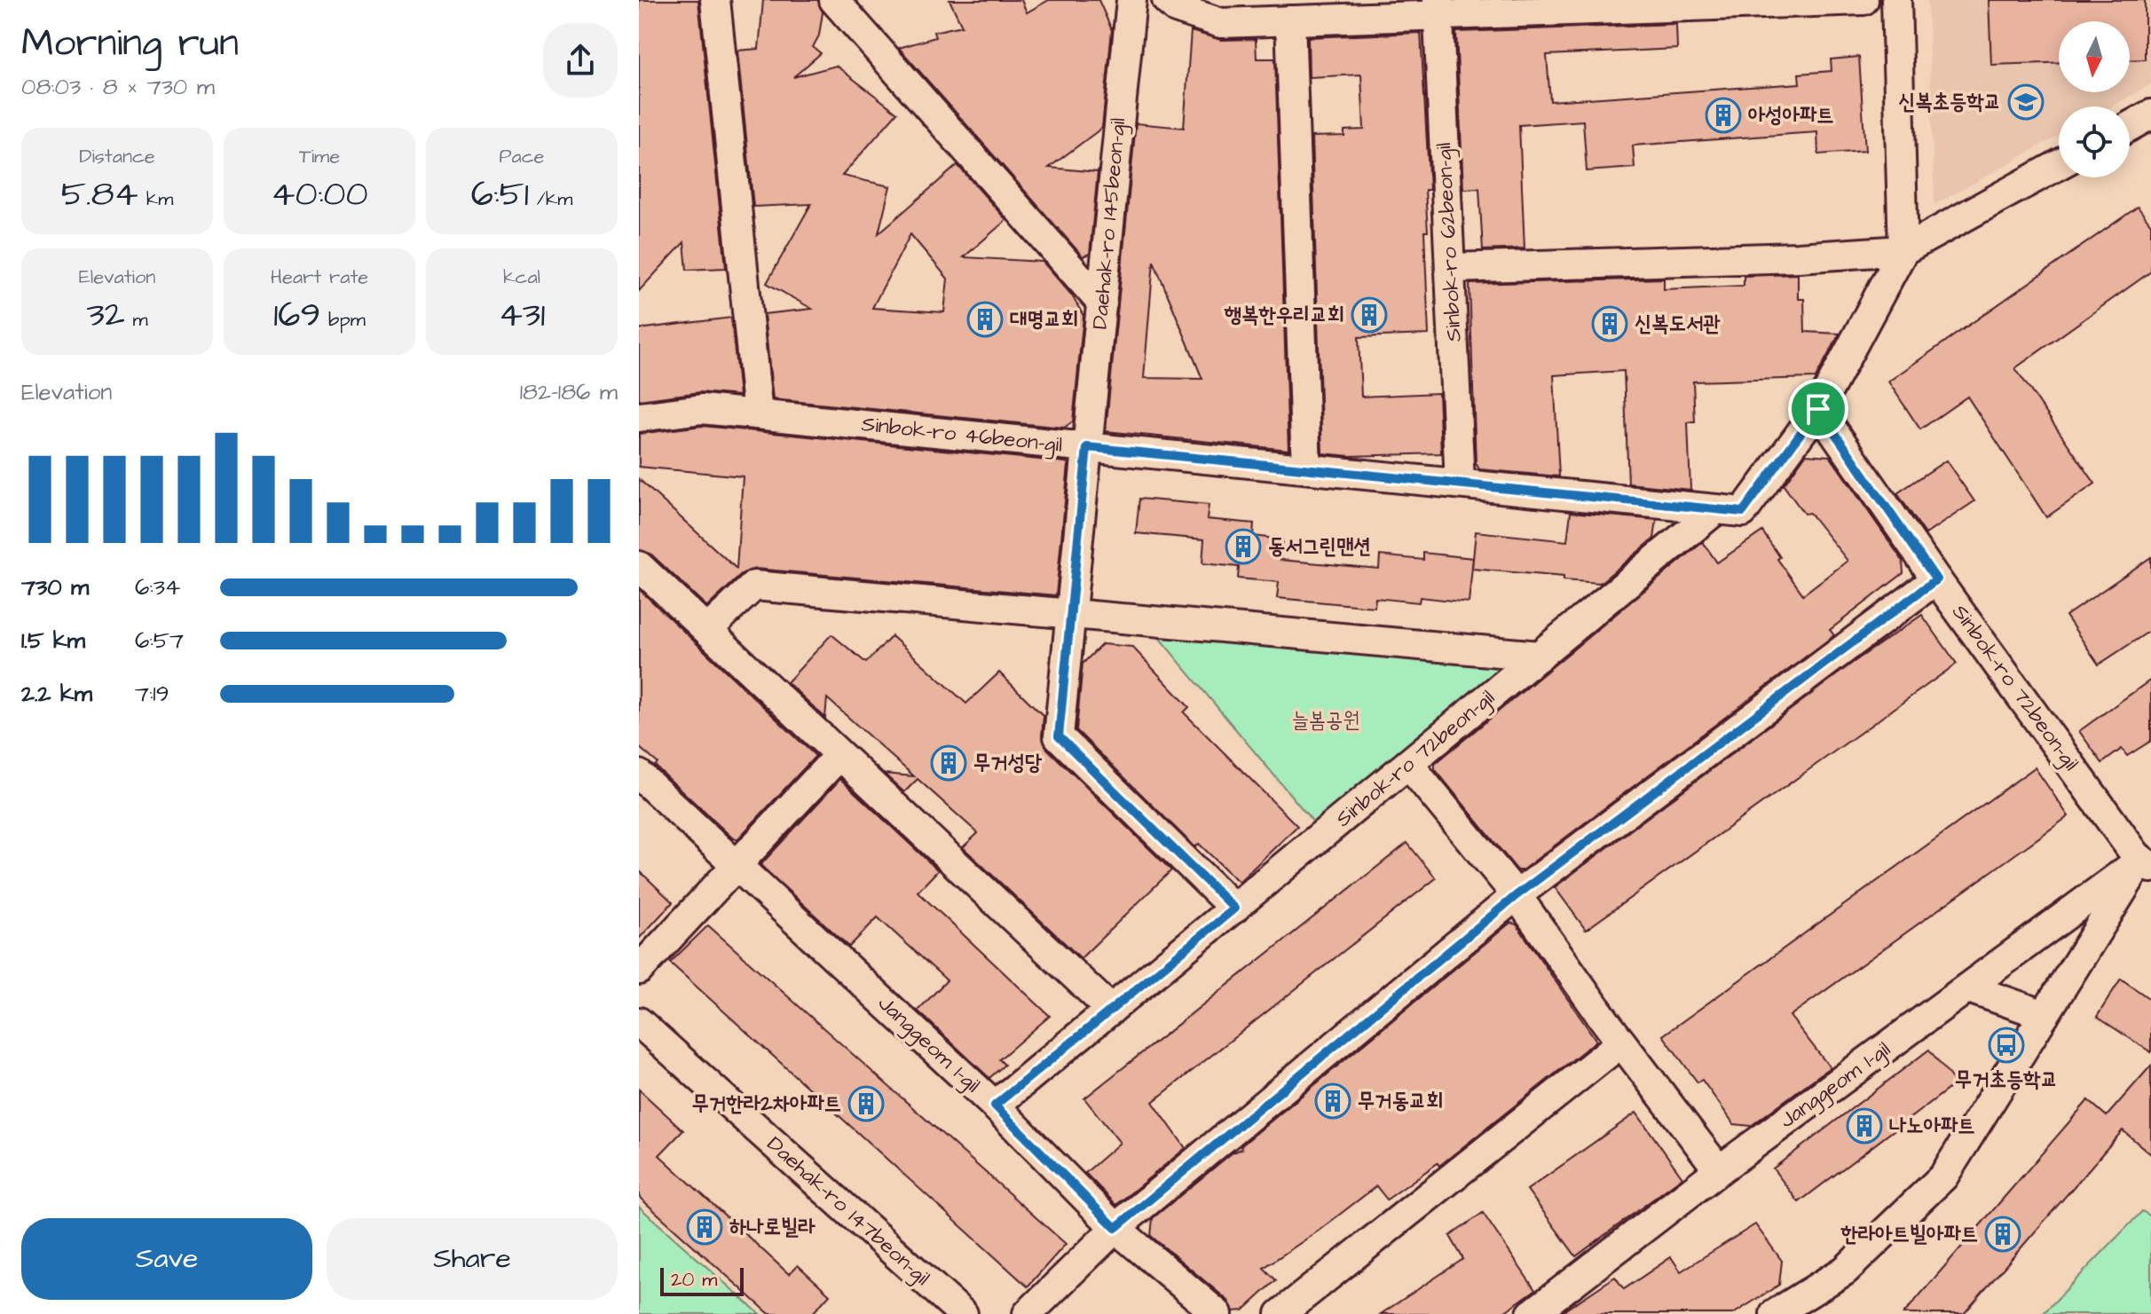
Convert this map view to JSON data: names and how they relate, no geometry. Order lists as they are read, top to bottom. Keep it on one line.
{"streets":{"street":["Daehak-ro 145beon-gil","Sinbok-ro 62beon-gil","Sinbok-ro 46beon-gil","Sinbok-ro 72beon-gil","Janggeom 1-gil","Daehak-ro 147beon-gil"]},"crossings":[["Daehak-ro 145beon-gil","Sinbok-ro 46beon-gil"],["Daehak-ro 145beon-gil","Sinbok-ro 72beon-gil"],["Sinbok-ro 62beon-gil","Sinbok-ro 46beon-gil"],["Sinbok-ro 46beon-gil","Sinbok-ro 72beon-gil"],["Sinbok-ro 72beon-gil","Janggeom 1-gil"]],"parks":["늘봄공원"],"places":{"school or university":["신복초등학교"],"building":["아성아파트","행복한우리교회","대명교회","신복도서관","동서그린맨션","무거성당","무거동교회","무거한라2차아파트","나노아파트","하나로빌라","한라아트빌아파트"],"bus stop":["무거초등학교"]},"scale_bar":"20 m","north":"bottom","page":{"heading":["Morning run","08:03 · 8 × 730 m"],"stats":[["Distance","5.84 km"],["Time","40:00"],["Pace","6:51 /km"],["Elevation","32 m"],["Heart rate","169 bpm"],["kcal","431"]],"chart":["Elevation","182–186 m"],"list":[{"name":"730 m","note":"6:34"},{"name":"1.5 km","note":"6:57"},{"name":"2.2 km","note":"7:19"}],"buttons":["Save","Share"],"scale":"20 m"}}
